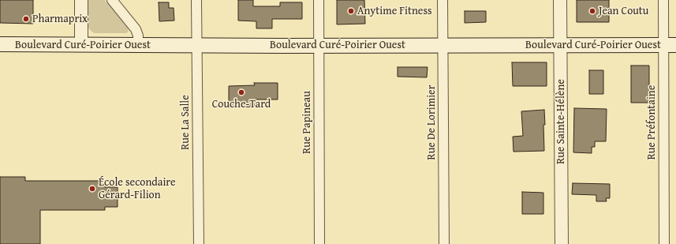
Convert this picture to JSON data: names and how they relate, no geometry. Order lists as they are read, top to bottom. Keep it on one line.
{"streets":{"main road":["Boulevard Curé-Poirier Ouest"],"street":["Rue Sainte-Hélène","Rue La Salle","Rue Papineau","Rue De Lorimier","Rue Préfontaine"]},"crossings":[["Boulevard Curé-Poirier Ouest","Rue Sainte-Hélène"],["Boulevard Curé-Poirier Ouest","Rue La Salle"],["Boulevard Curé-Poirier Ouest","Rue Papineau"],["Boulevard Curé-Poirier Ouest","Rue De Lorimier"],["Boulevard Curé-Poirier Ouest","Rue Préfontaine"]],"places":["Anytime Fitness","Jean Coutu","Pharmaprix","Couche-Tard","École secondaire Gérard-Filion"]}
